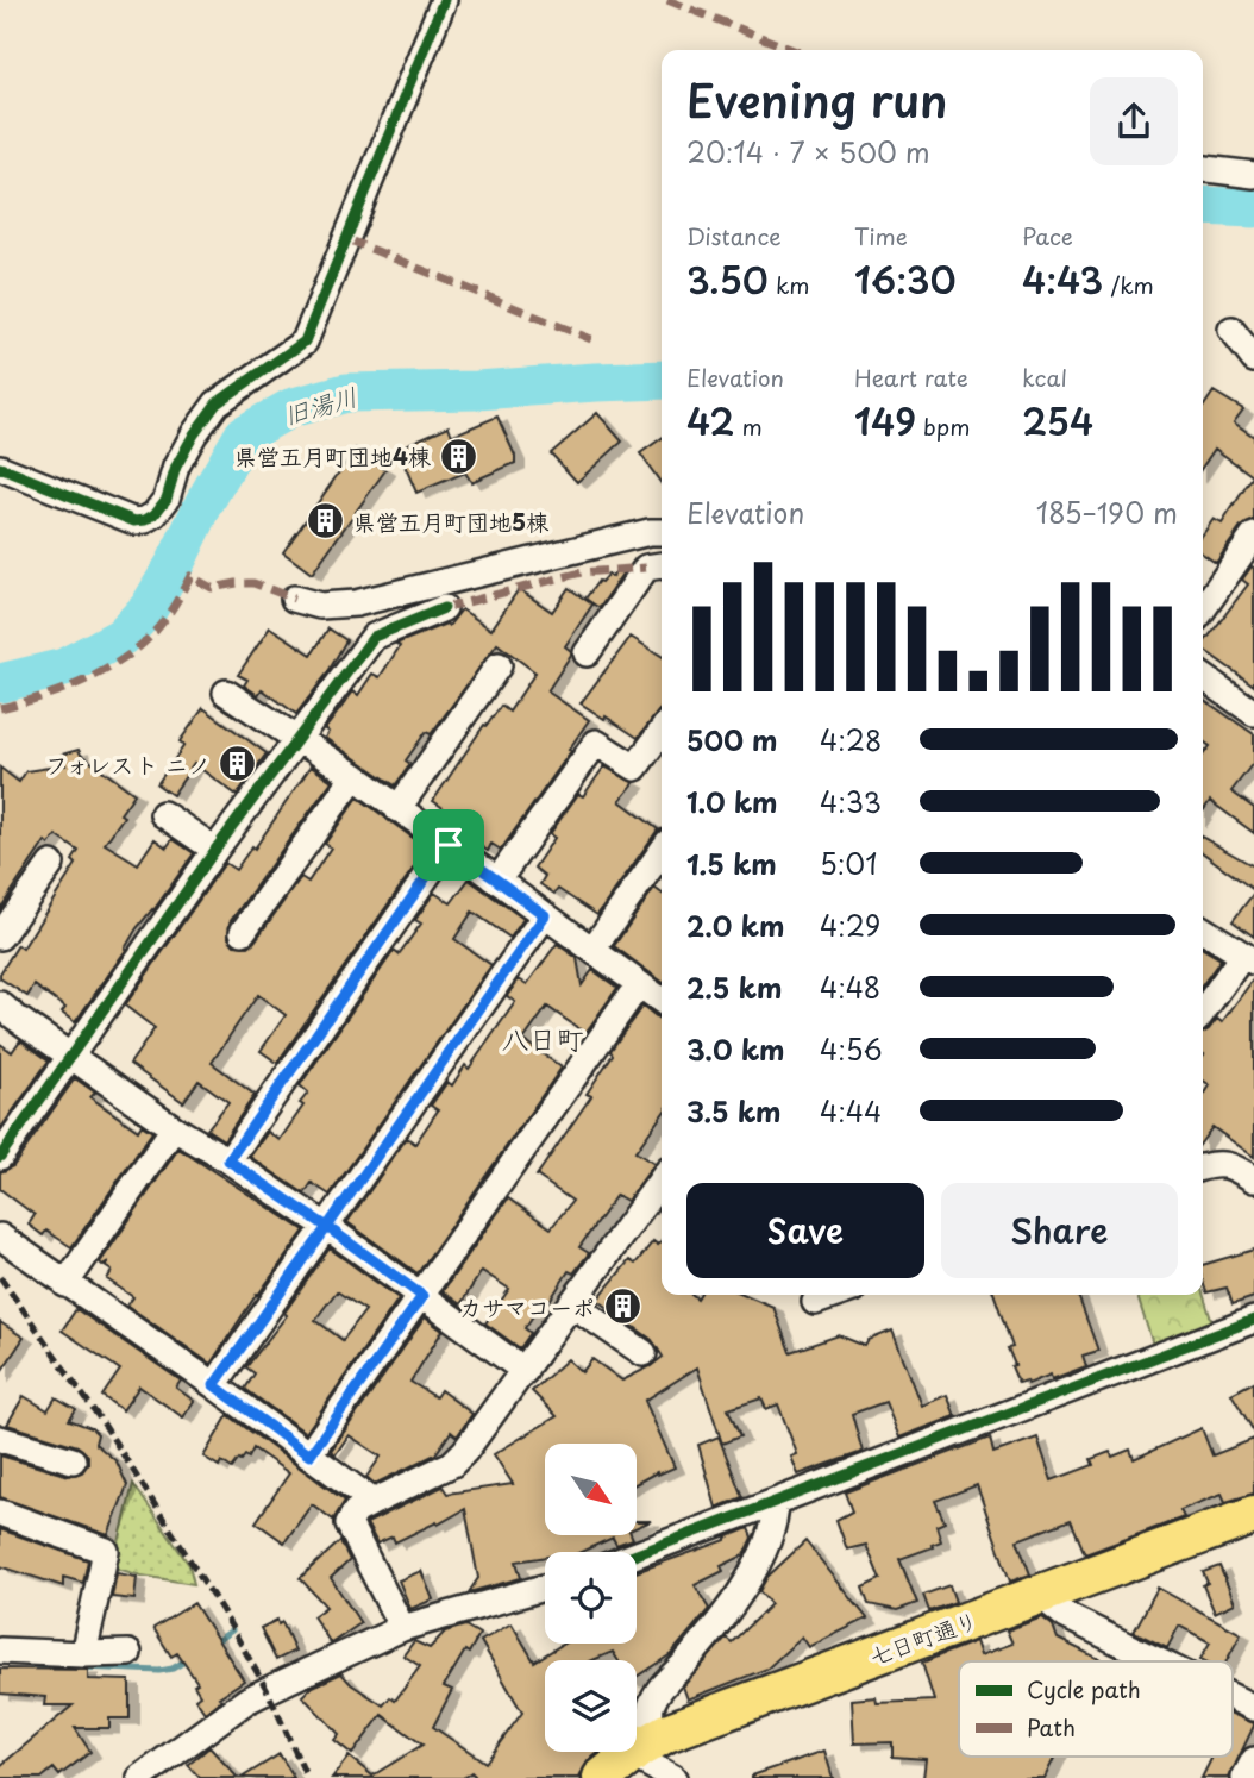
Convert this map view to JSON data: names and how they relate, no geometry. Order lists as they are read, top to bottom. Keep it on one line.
{"streets":{"highway":["七日町通り"]},"districts":["八日町"],"water":["旧湯川"],"places":{"building":["県営五月町団地4棟","県営五月町団地5棟","フォレスト ニノ","カサマコーポ"]},"legend":["Cycle path","Path"],"north":"bottom right","page":{"heading":["Evening run","20:14 · 7 × 500 m"],"stats":[["Distance","3.50 km"],["Time","16:30"],["Pace","4:43 /km"],["Elevation","42 m"],["Heart rate","149 bpm"],["kcal","254"]],"chart":["Elevation","185–190 m"],"list":[{"name":"500 m","note":"4:28"},{"name":"1.0 km","note":"4:33"},{"name":"1.5 km","note":"5:01"},{"name":"2.0 km","note":"4:29"},{"name":"2.5 km","note":"4:48"},{"name":"3.0 km","note":"4:56"},{"name":"3.5 km","note":"4:44"}],"buttons":["Save","Share"]}}
